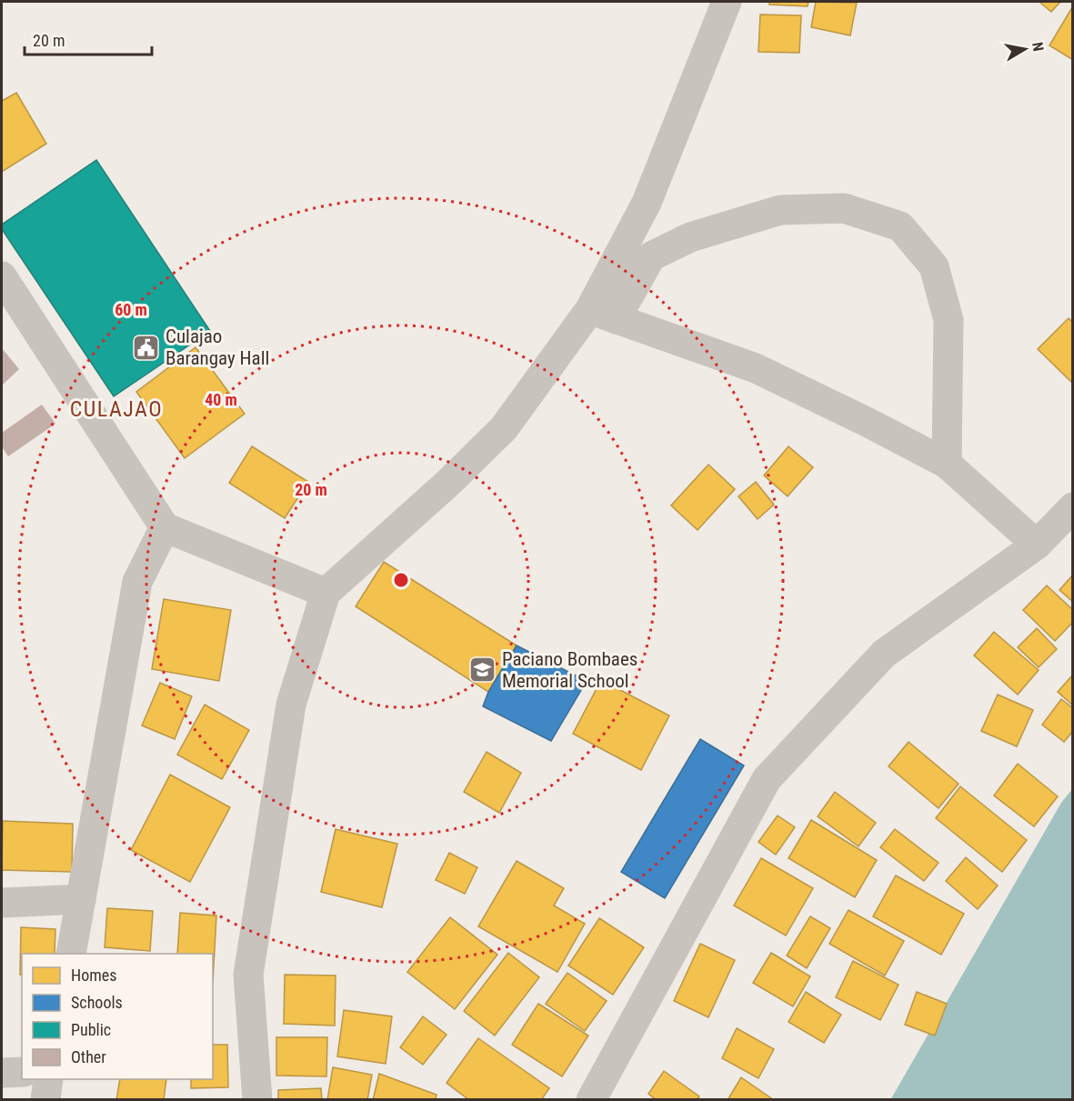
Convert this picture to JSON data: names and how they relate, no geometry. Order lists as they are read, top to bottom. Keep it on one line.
{"districts":["CULAJAO"],"places":{"public building":["Culajao Barangay Hall"],"school or university":["Paciano Bombaes Memorial School"]},"legend":["Homes","Schools","Public","Other"],"scale_bar":"20 m","north":"right","rings":["60 m","40 m","20 m"]}
